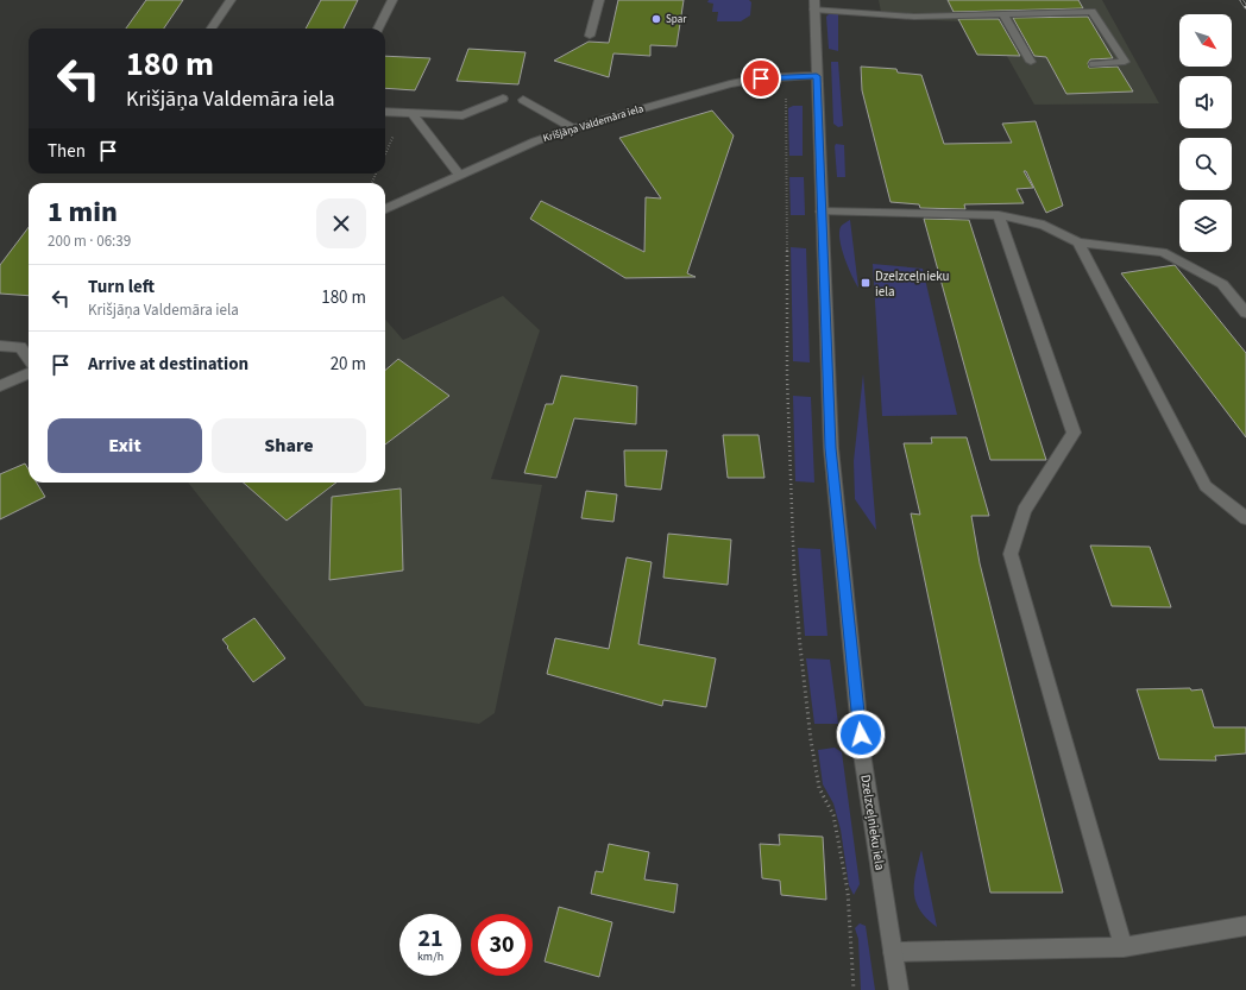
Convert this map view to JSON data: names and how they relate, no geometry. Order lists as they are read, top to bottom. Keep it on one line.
{"streets":{"street":["Krišjāņa Valdemāra iela","Dzelzceļnieku iela"]},"crossings":[["Krišjāņa Valdemāra iela","Dzelzceļnieku iela"]],"places":{"other":["Spar"],"transit":["Dzelzceļnieku iela"]},"north":"bottom right","page":{"turn":["180 m","Krišjāņa Valdemāra iela"],"then":"Then","heading":["1 min","200 m · 06:39"],"list":[{"name":"Turn left","note":"Krišjāņa Valdemāra iela","value":"180 m"},{"name":"Arrive at destination","value":"20 m"}],"buttons":["Exit","Share"],"speed":"21 km/h","limit":"30"}}
